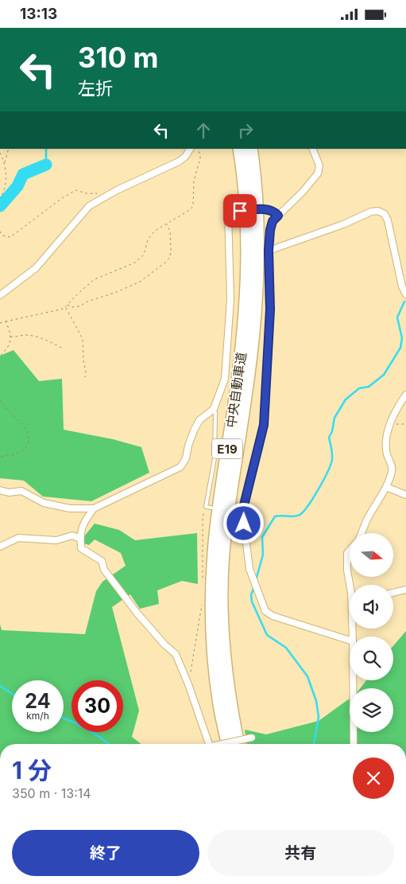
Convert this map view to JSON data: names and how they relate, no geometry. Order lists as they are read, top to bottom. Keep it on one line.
{"streets":{"highway":["中央自動車道","E19"]},"north":"right","page":{"status":"13:13","turn":["310 m","左折"],"speed":"24 km/h","limit":"30","heading":["1 分","350 m · 13:14"],"buttons":["終了","共有"]}}
